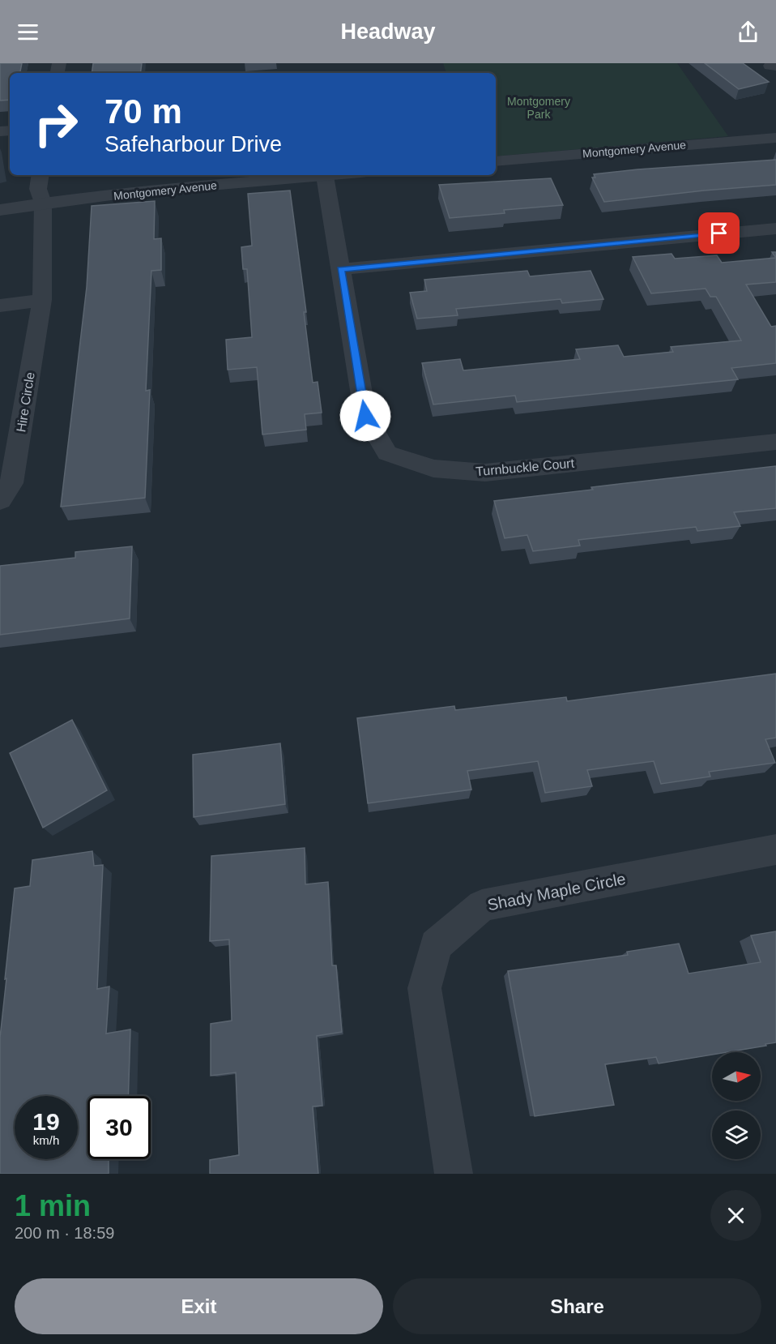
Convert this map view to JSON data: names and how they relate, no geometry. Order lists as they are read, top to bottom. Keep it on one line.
{"streets":{"street":["Montgomery Avenue","Hire Circle","Turnbuckle Court","Shady Maple Circle"]},"crossings":[["Montgomery Avenue","Hire Circle"],["Montgomery Avenue","Turnbuckle Court"]],"parks":["Montgomery Park"],"north":"right","page":{"header":"Headway","turn":["70 m","Safeharbour Drive"],"speed":"19 km/h","limit":"30","heading":["1 min","200 m · 18:59"],"buttons":["Exit","Share"]}}
